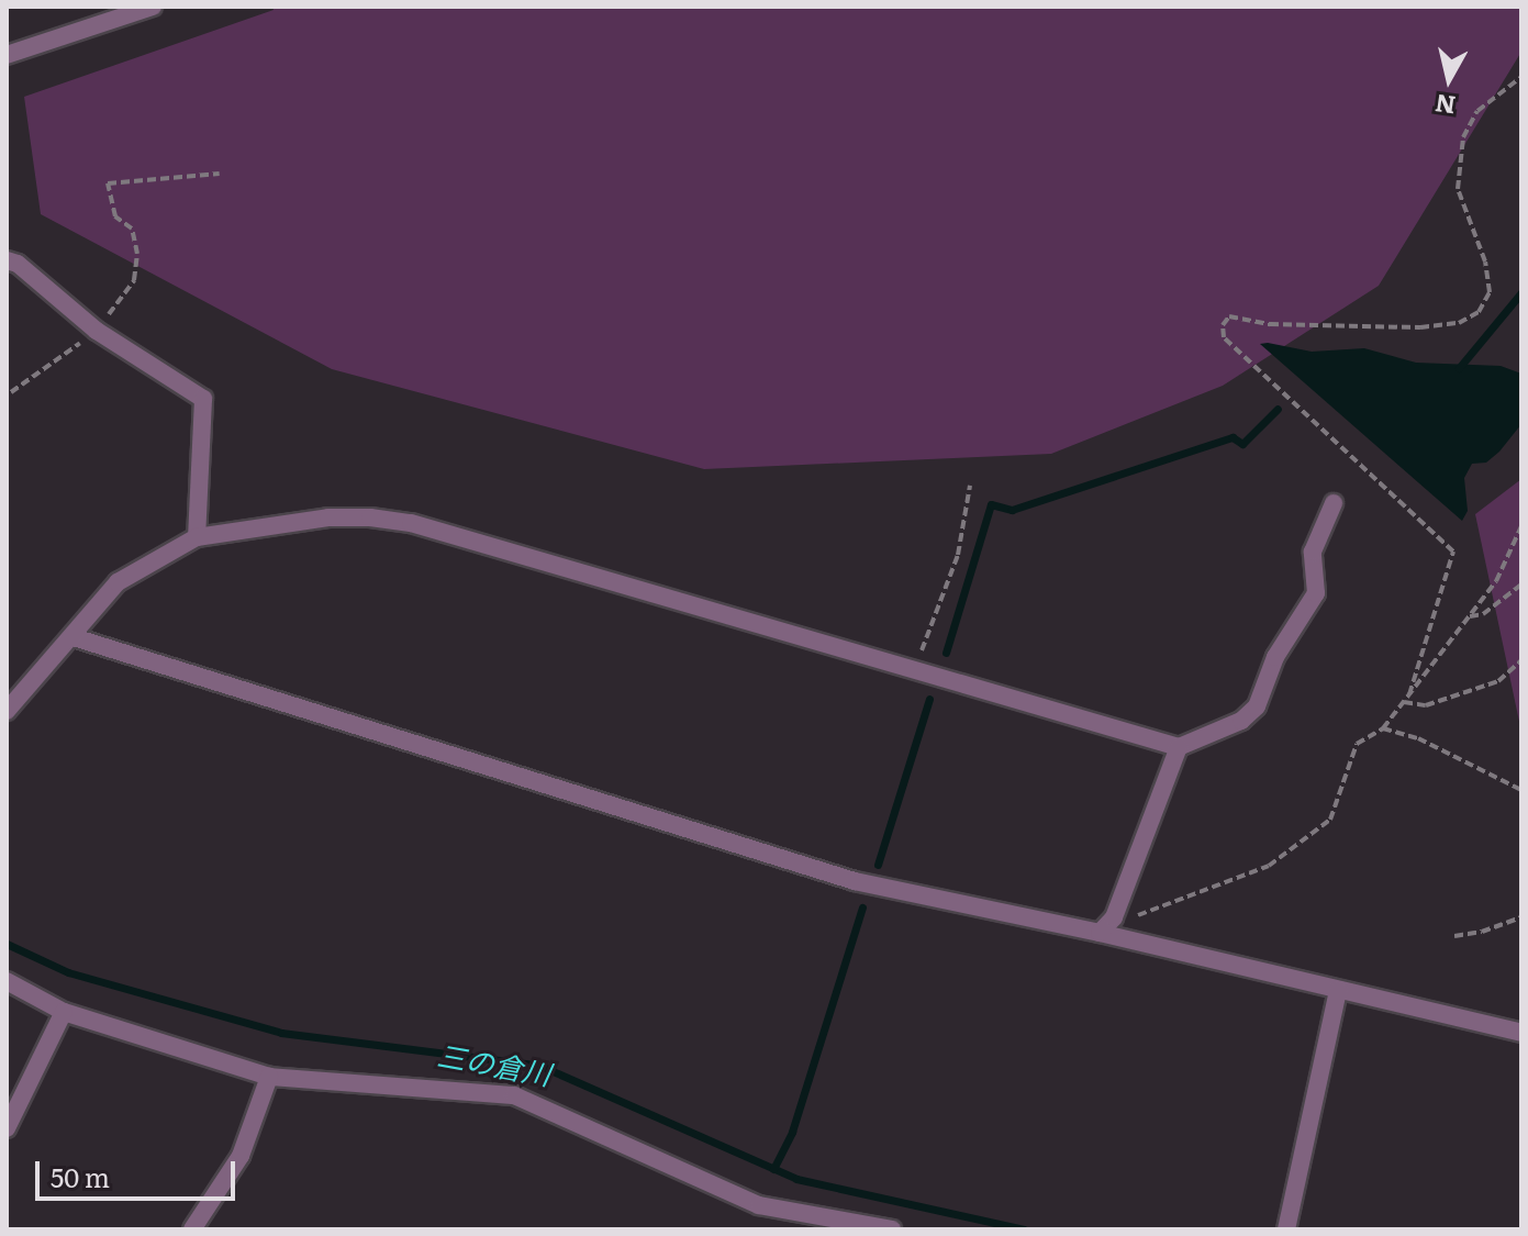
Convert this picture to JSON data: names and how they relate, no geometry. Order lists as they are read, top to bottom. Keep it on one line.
{"water":["三の倉川"],"scale_bar":"50 m","north":"bottom"}
